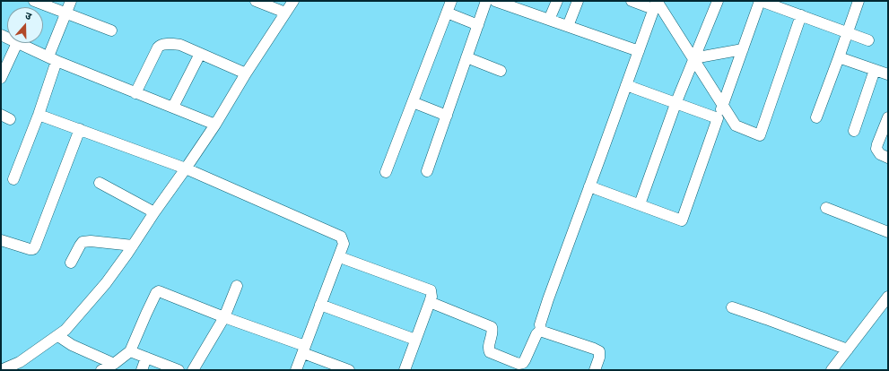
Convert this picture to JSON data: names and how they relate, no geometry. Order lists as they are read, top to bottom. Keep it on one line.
{"north":"top"}
